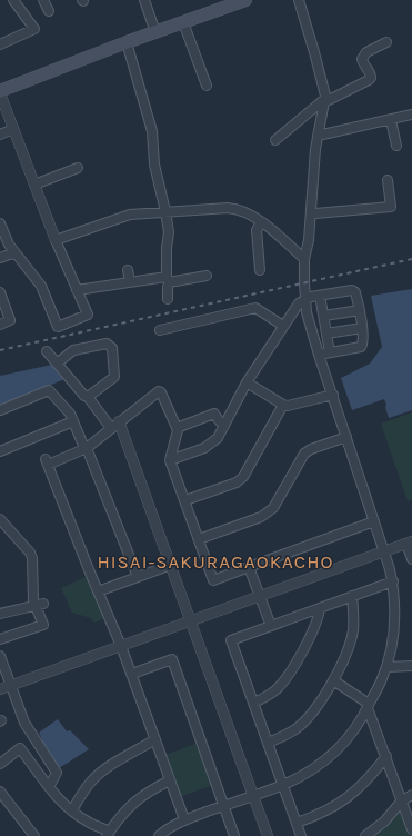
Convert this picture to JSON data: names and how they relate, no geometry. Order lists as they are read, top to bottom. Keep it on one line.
{"districts":["HISAI-SAKURAGAOKACHO"]}
